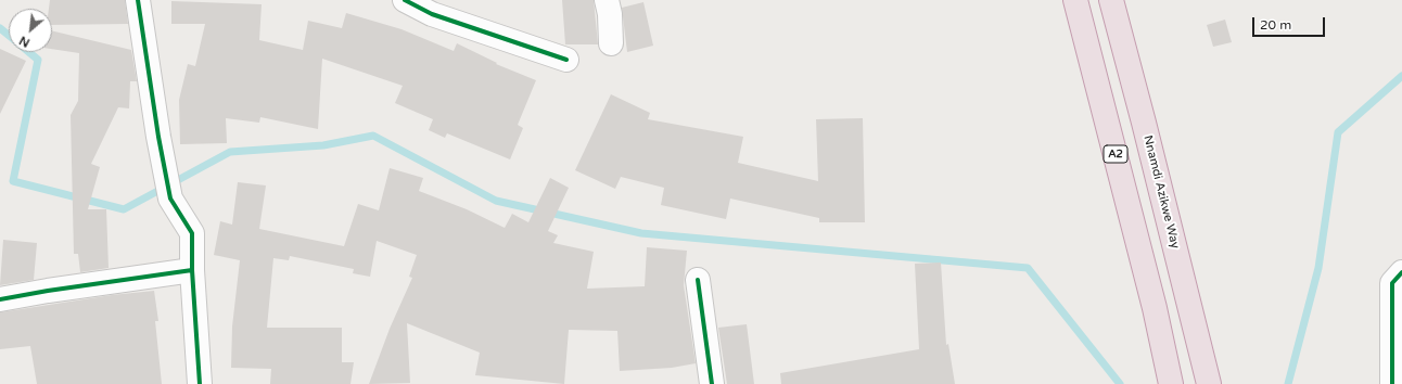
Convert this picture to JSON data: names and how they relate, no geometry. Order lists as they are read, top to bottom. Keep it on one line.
{"streets":{"highway":["A2","Nnamdi Azikwe Way"]},"scale_bar":"20 m","north":"bottom left"}
